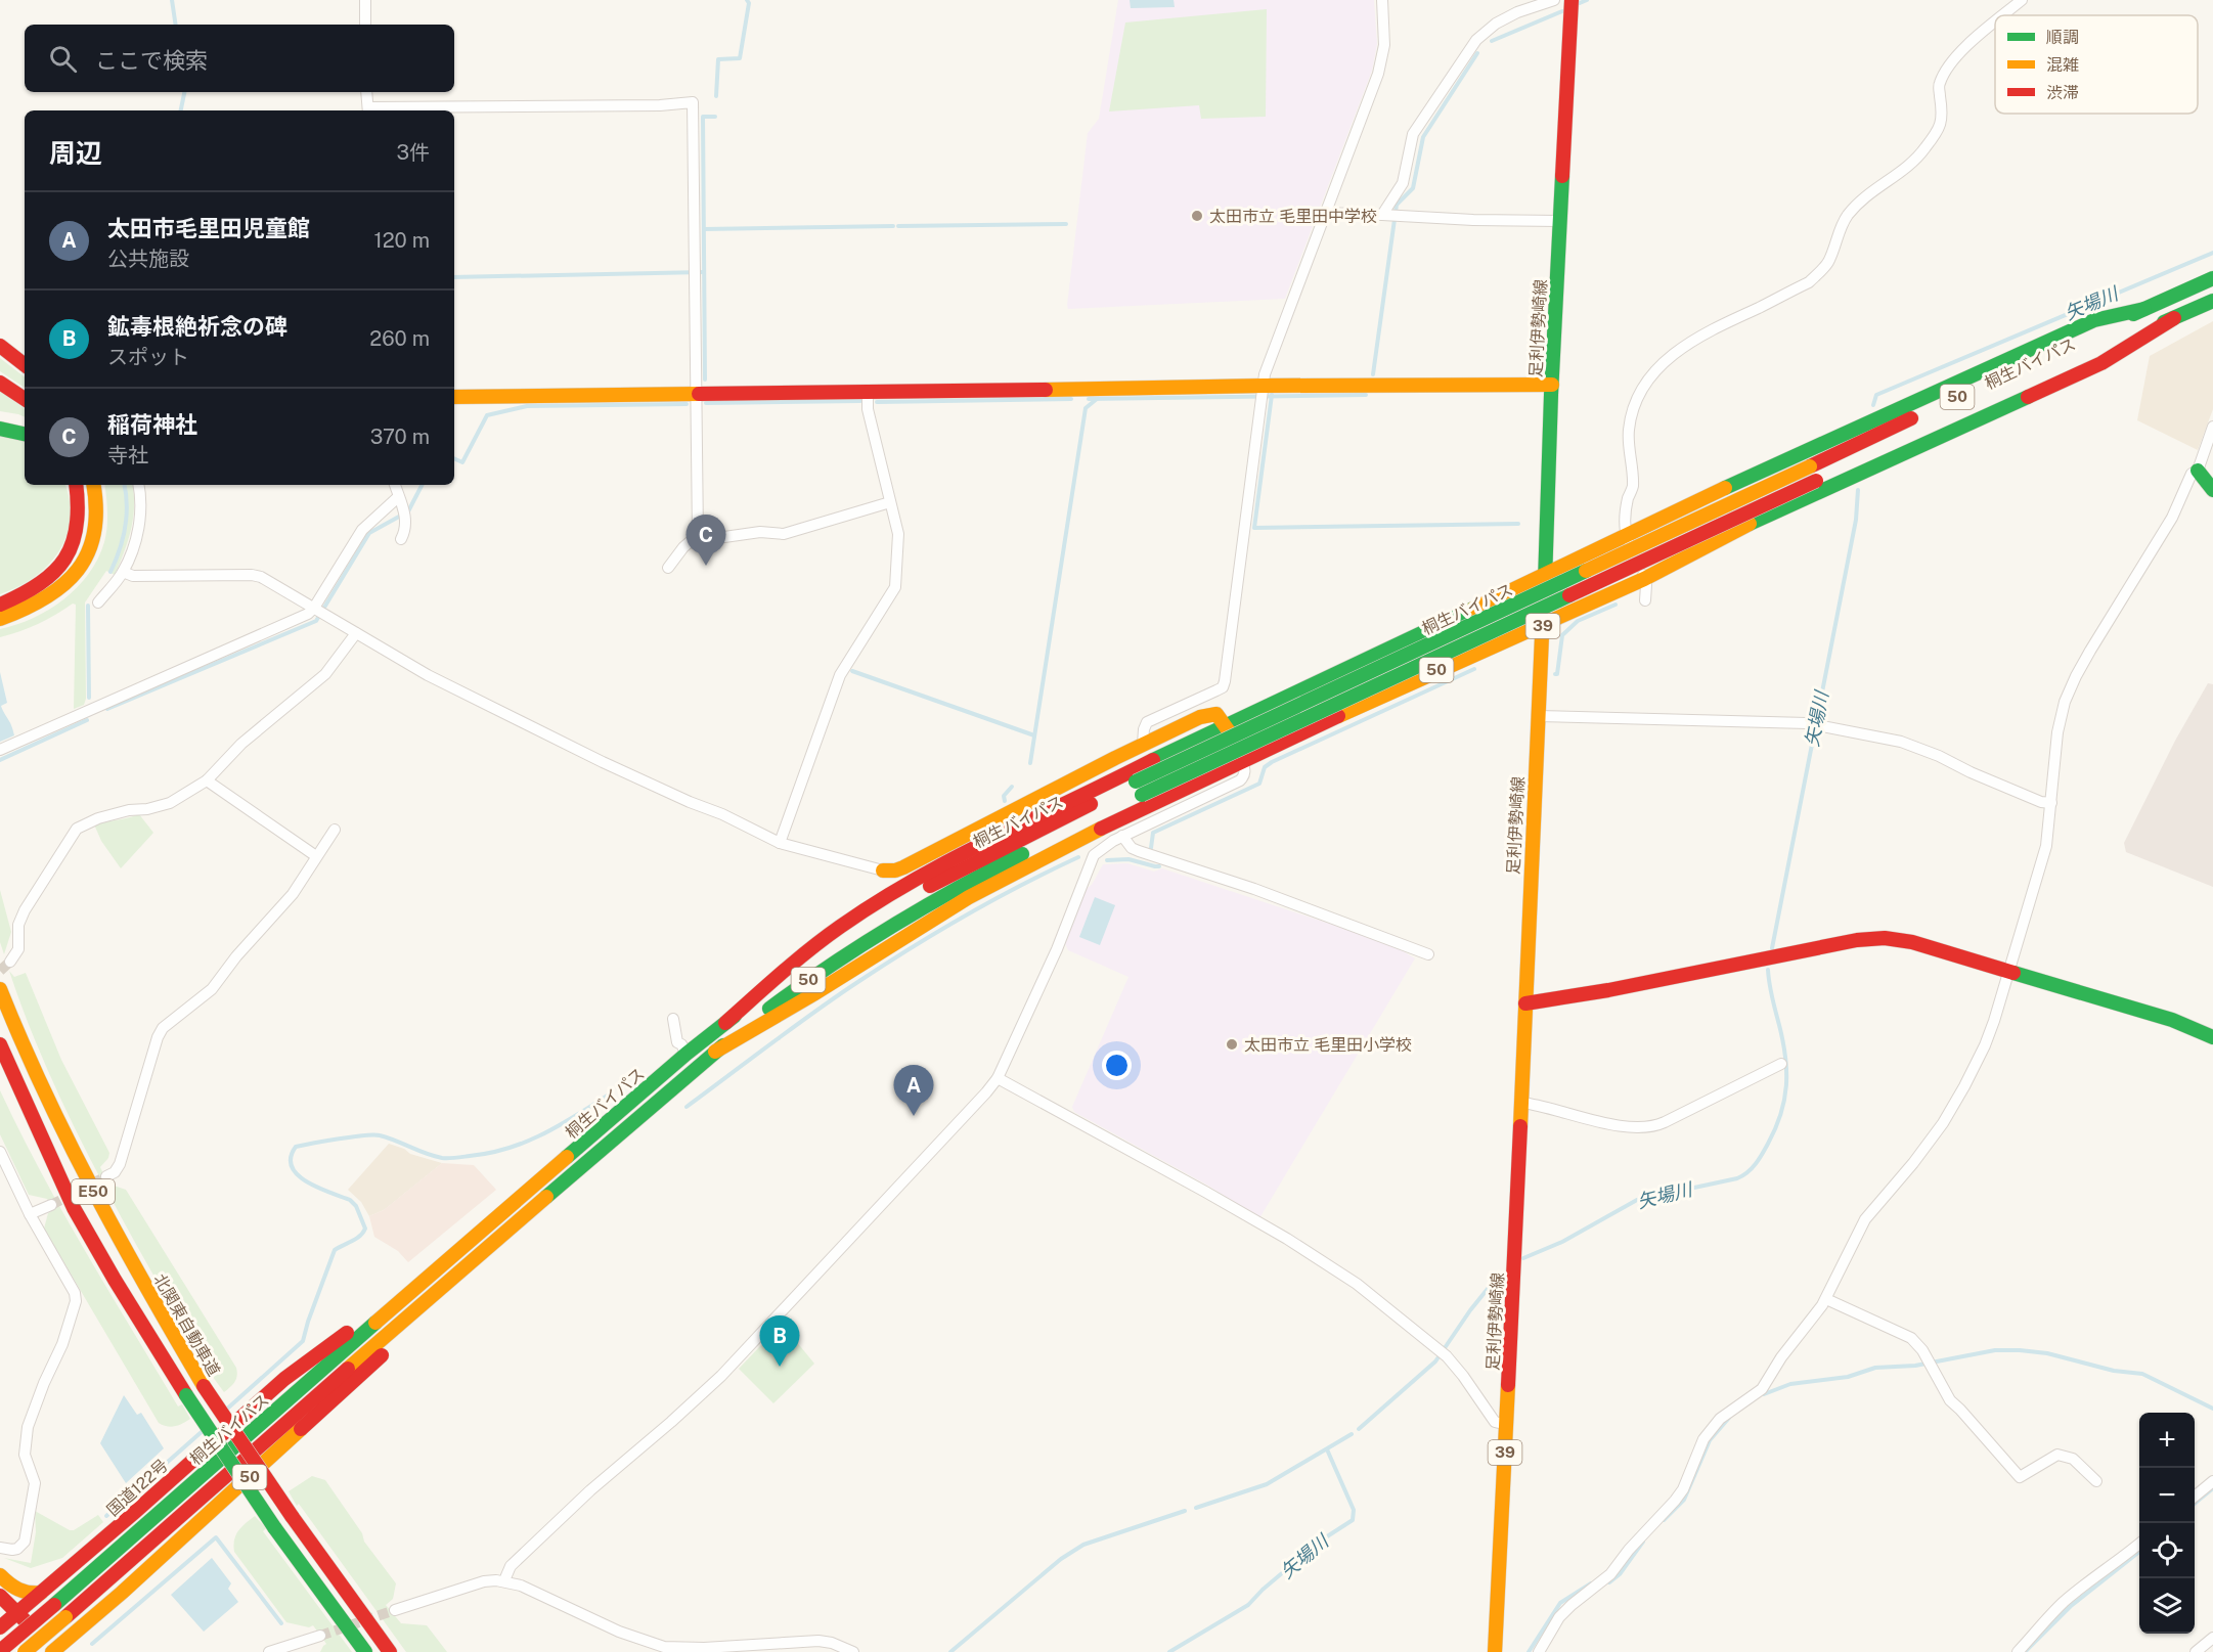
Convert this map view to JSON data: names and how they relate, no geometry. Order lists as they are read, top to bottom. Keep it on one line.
{"streets":{"main road":["足利伊勢崎線","桐生バイパス","50","39","E50","北関東自動車道","国道122号"]},"crossings":[["足利伊勢崎線","50"],["桐生バイパス","50"],["桐生バイパス","国道122号"]],"water":["矢場川"],"places":["太田市立 毛里田中学校","太田市立 毛里田小学校"],"legend":["順調","混雑","渋滞"],"page":{"search":"ここで検索","heading":["周辺","3件"],"list":[{"mark":"A","name":"太田市毛里田児童館","note":"公共施設","value":"120 m"},{"mark":"B","name":"鉱毒根絶祈念の碑","note":"スポット","value":"260 m"},{"mark":"C","name":"稲荷神社","note":"寺社","value":"370 m"}],"pins":["C","A","B"],"map_buttons":["+","−"]}}
